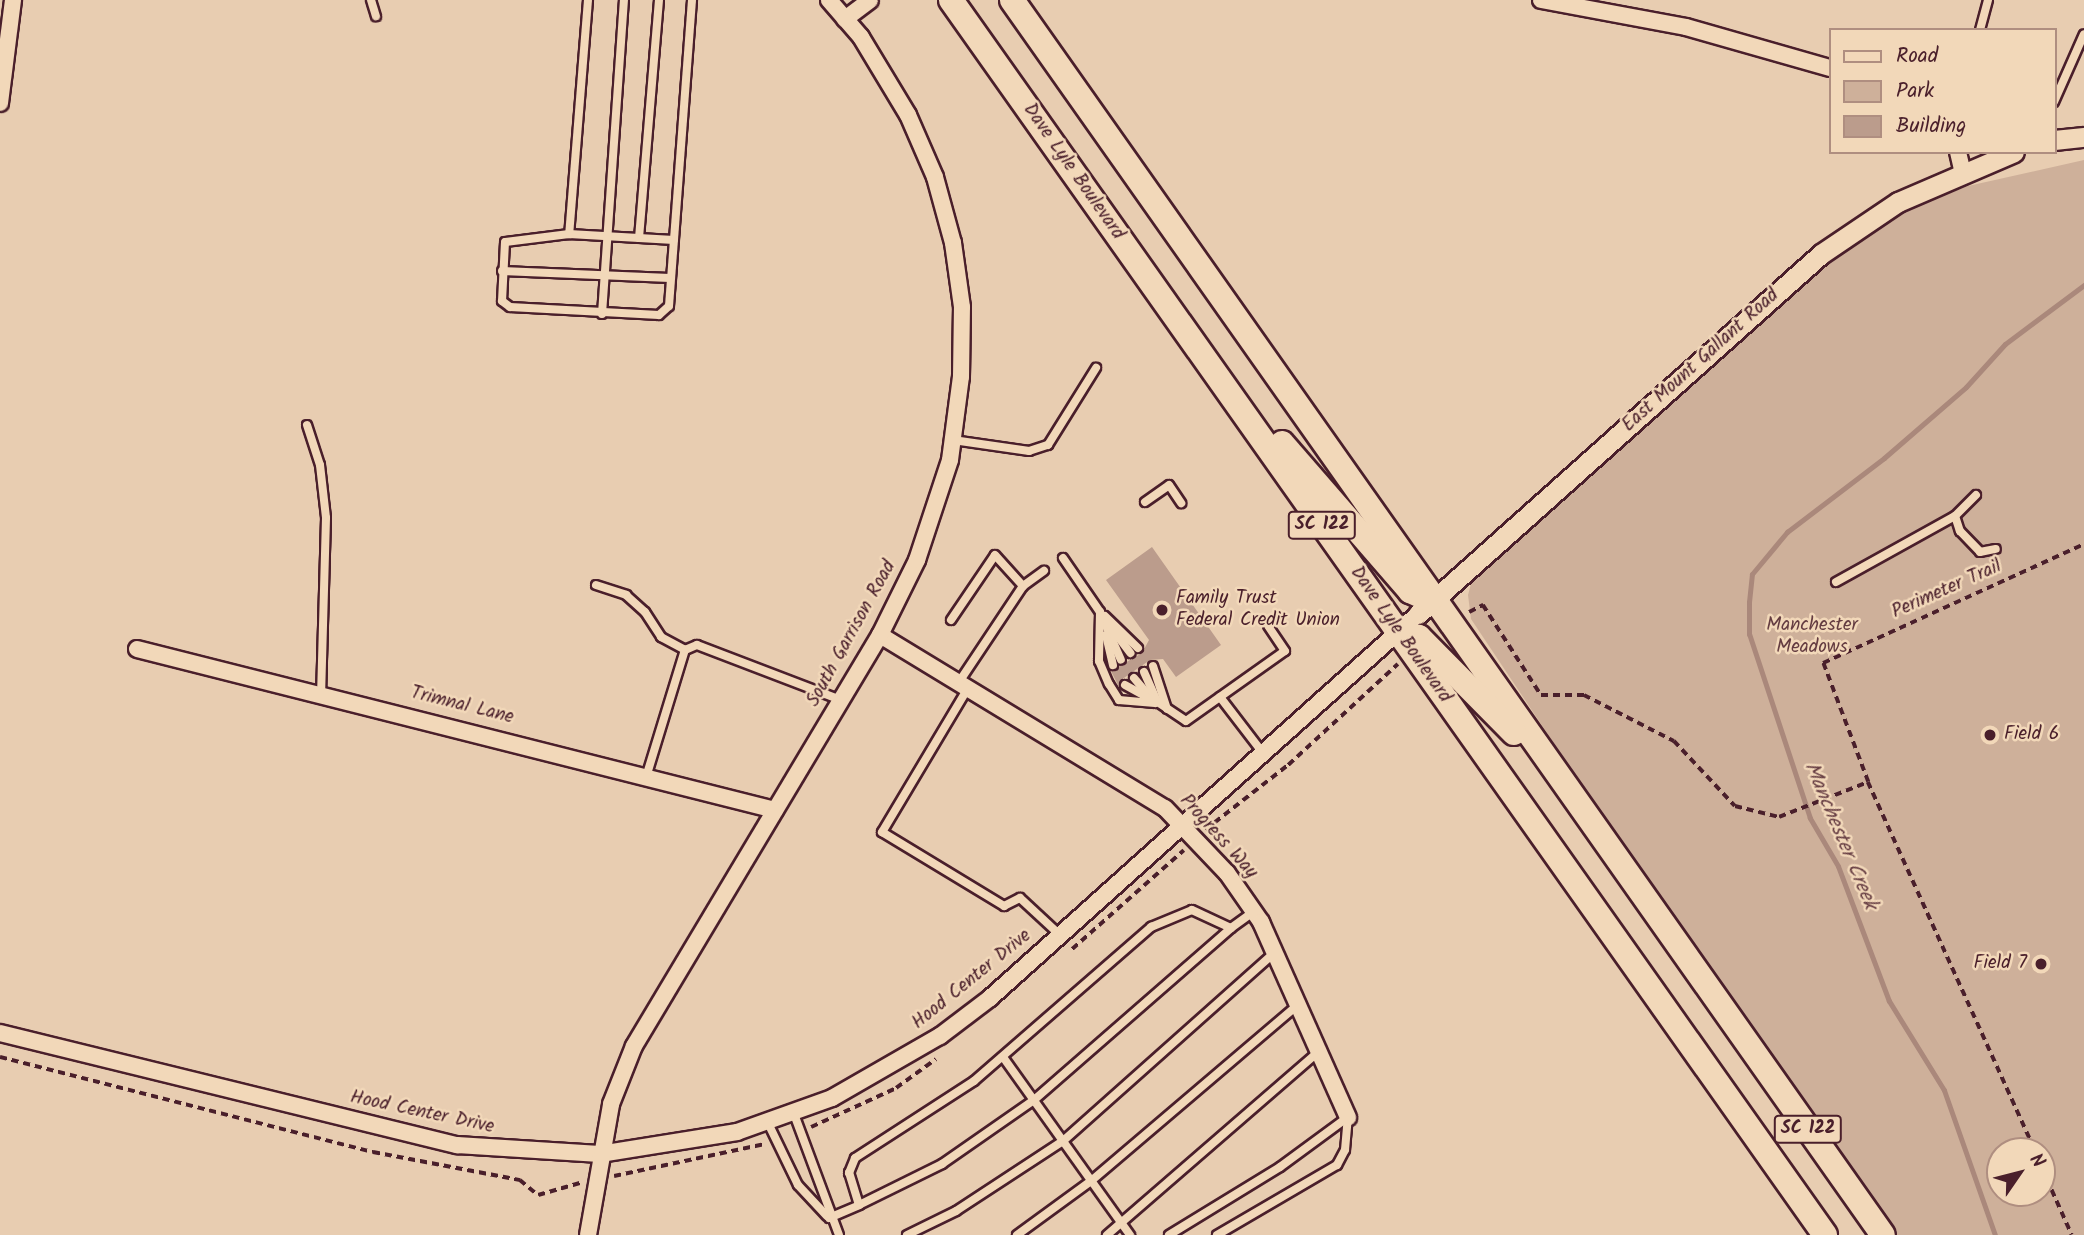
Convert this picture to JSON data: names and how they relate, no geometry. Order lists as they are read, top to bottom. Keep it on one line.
{"streets":{"main road":["Dave Lyle Boulevard","SC 122"],"street":["East Mount Gallant Road","South Garrison Road","Trimnal Lane","Progress Way","Hood Center Drive"],"path":["Perimeter Trail"]},"crossings":[["Dave Lyle Boulevard","Hood Center Drive"],["East Mount Gallant Road","SC 122"],["East Mount Gallant Road","Hood Center Drive"],["SC 122","Hood Center Drive"],["South Garrison Road","Trimnal Lane"],["South Garrison Road","Progress Way"],["South Garrison Road","Hood Center Drive"],["Progress Way","Hood Center Drive"]],"water":["Manchester Creek"],"parks":["Manchester Meadows"],"places":["Family Trust Federal Credit Union","Field 6","Field 7"],"legend":["Road","Park","Building"],"north":"top right"}
